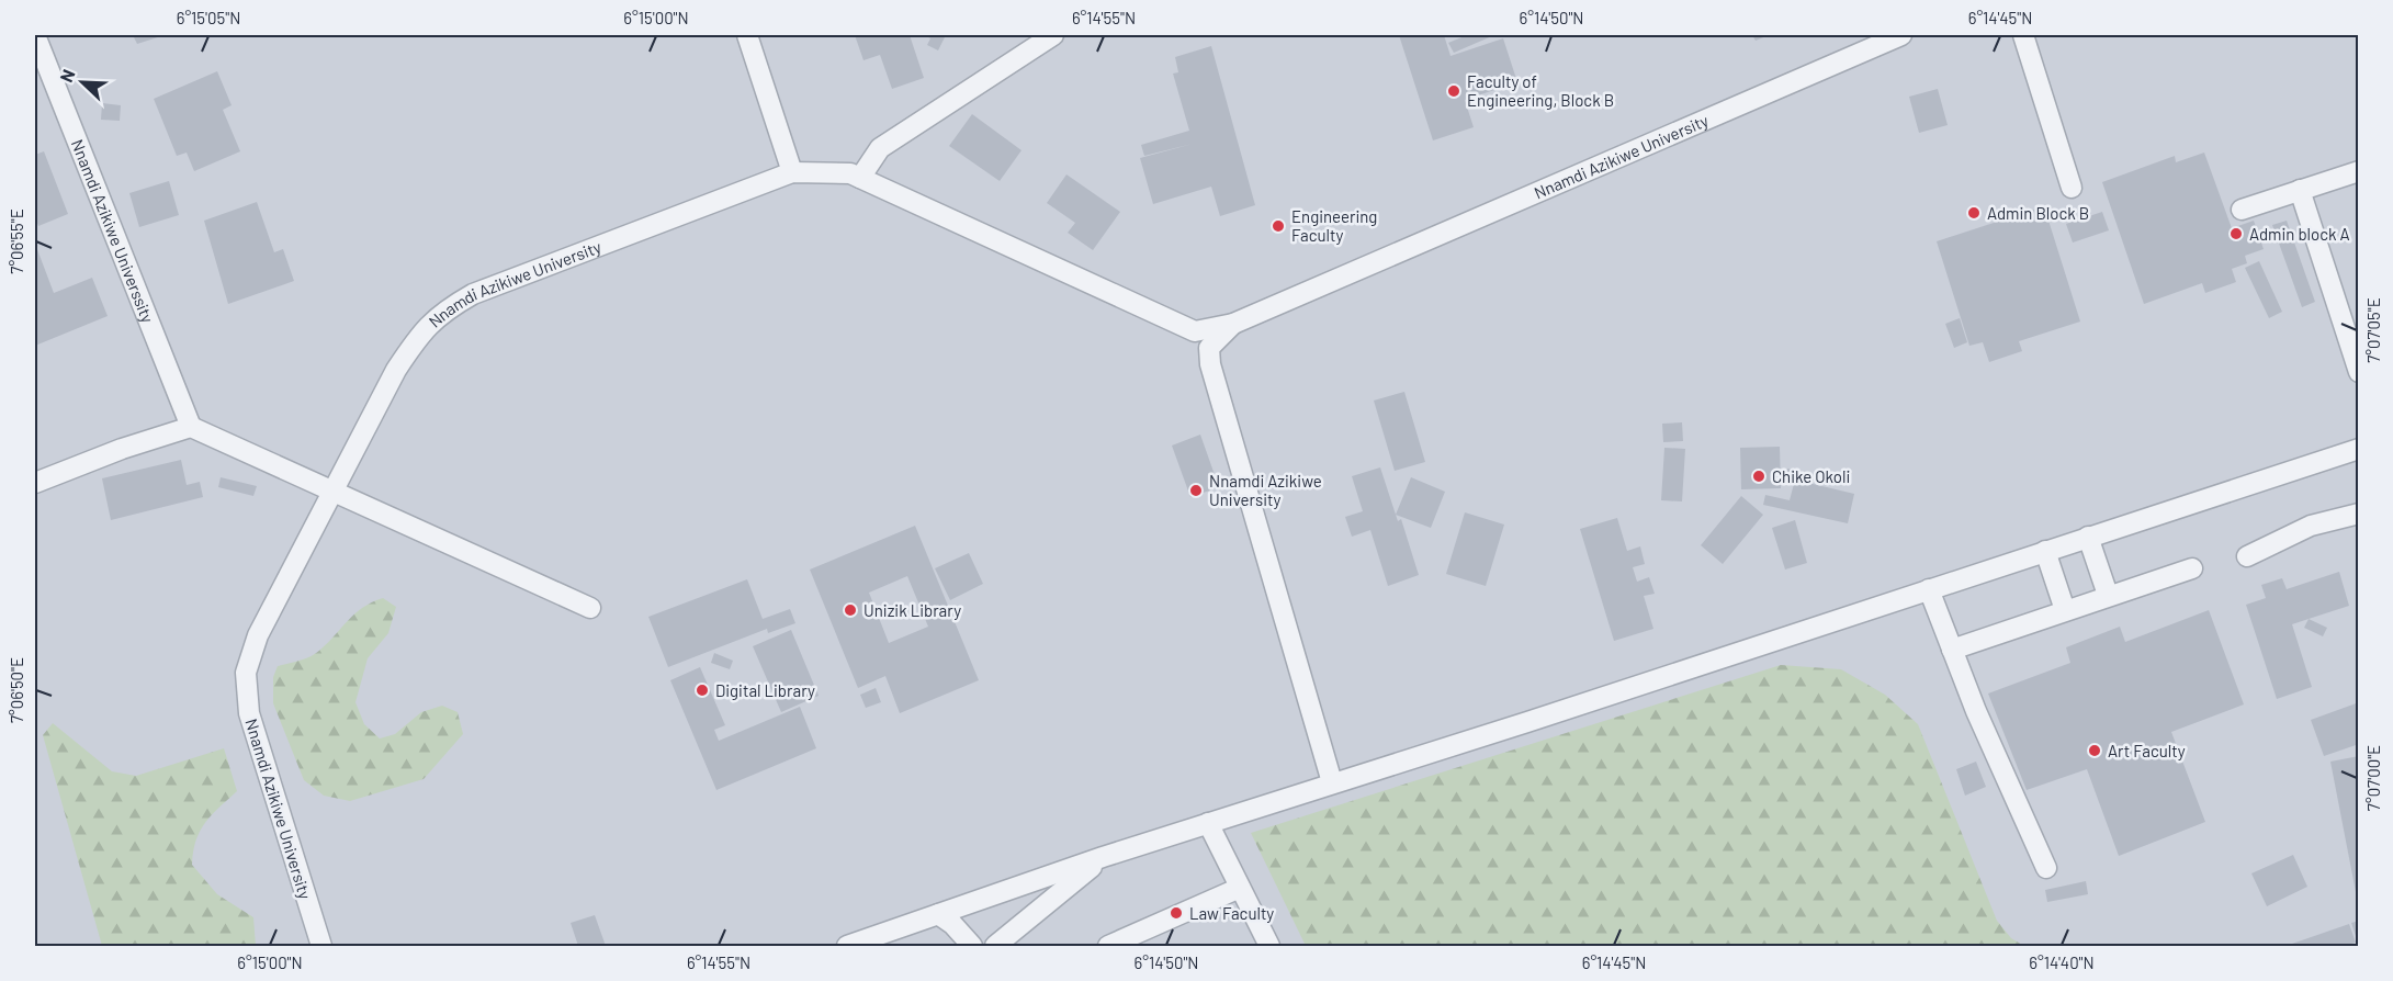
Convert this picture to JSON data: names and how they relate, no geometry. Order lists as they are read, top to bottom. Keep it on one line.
{"streets":{"street":["Nnamdi Azikiwe University","Nnamdi Azikiwe Universsity"]},"places":["Faculty of Engineering, Block B","Admin Block B","Engineering Faculty","Admin block A","Chike Okoli","Nnamdi Azikiwe University","Unizik Library","Digital Library","Art Faculty","Law Faculty"],"north":"top left","coordinates":["6°15'05\"N","6°15'00\"N","6°14'55\"N","6°14'50\"N","6°14'45\"N","7°06'55\"E","7°07'05\"E","7°06'50\"E","7°07'00\"E","6°14'40\"N"]}
